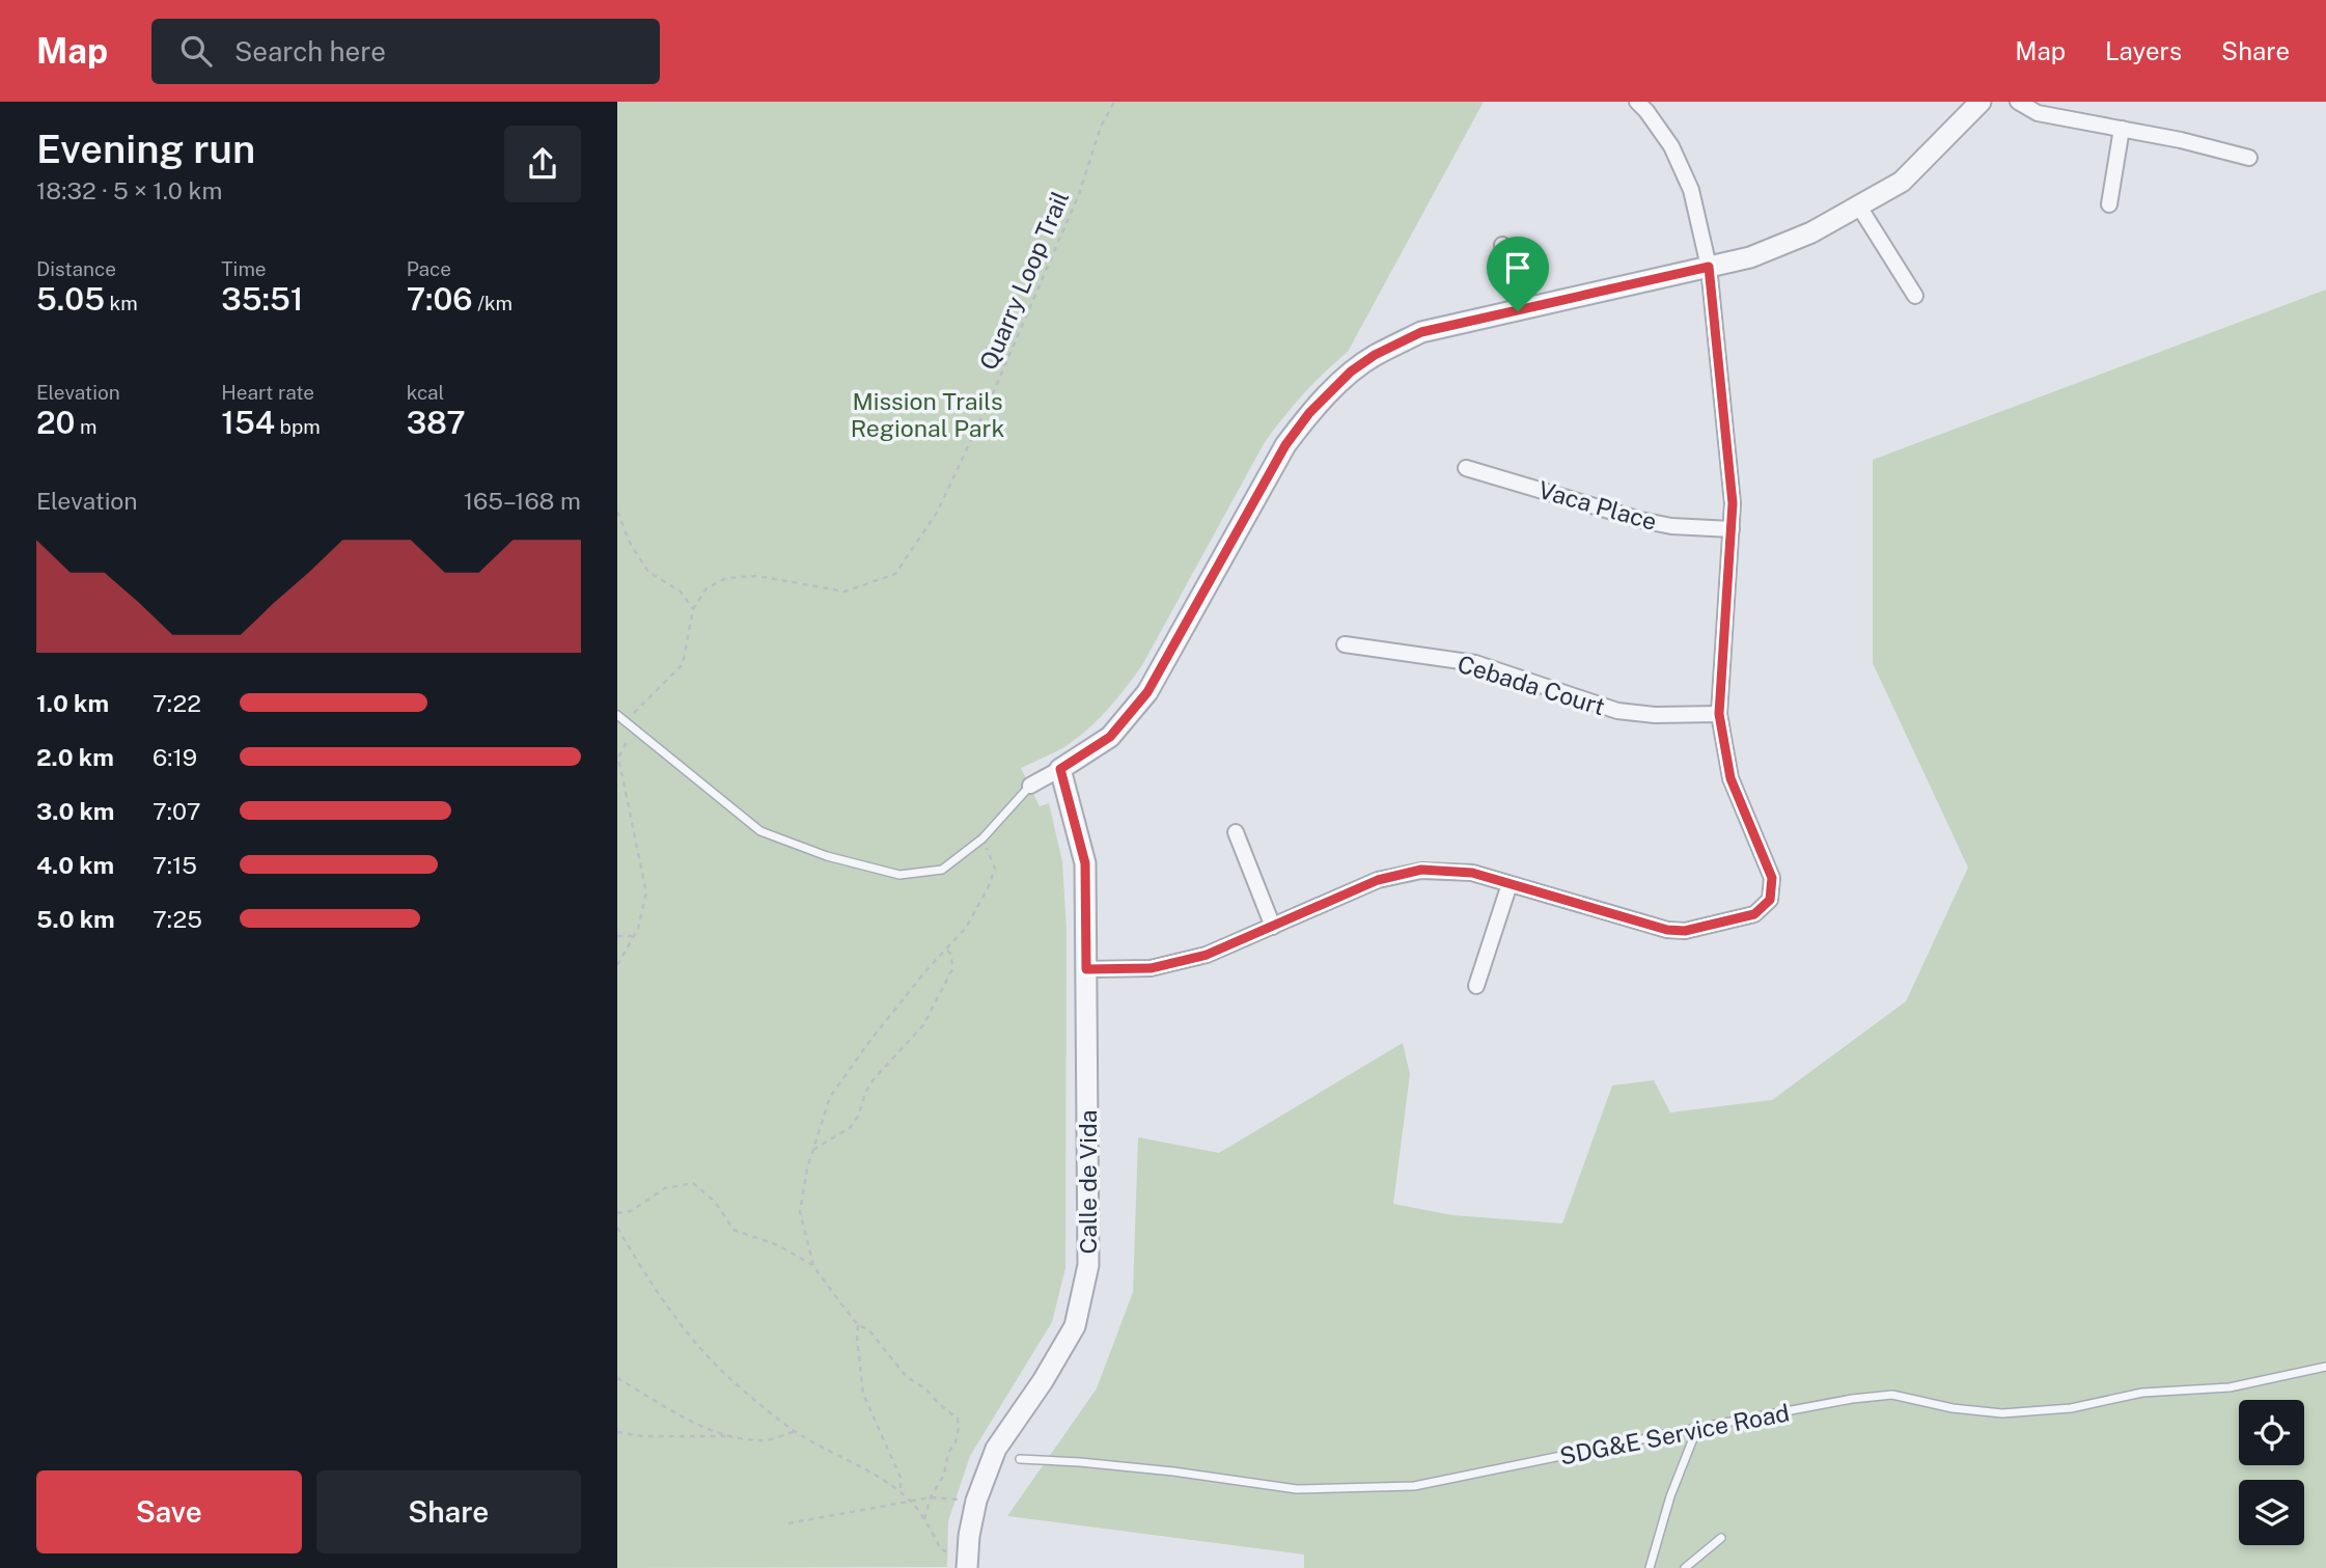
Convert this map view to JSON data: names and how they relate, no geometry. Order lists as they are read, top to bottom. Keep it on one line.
{"streets":{"street":["Vaca Place","Cebada Court","Calle de Vida"],"lane":["SDG&E Service Road"],"path":["Quarry Loop Trail"]},"parks":["Mission Trails Regional Park"],"page":{"header":"Map","search":"Search here","nav":["Map","Layers","Share"],"heading":["Evening run","18:32 · 5 × 1.0 km"],"stats":[["Distance","5.05 km"],["Time","35:51"],["Pace","7:06 /km"],["Elevation","20 m"],["Heart rate","154 bpm"],["kcal","387"]],"chart":["Elevation","165–168 m"],"list":[{"name":"1.0 km","note":"7:22"},{"name":"2.0 km","note":"6:19"},{"name":"3.0 km","note":"7:07"},{"name":"4.0 km","note":"7:15"},{"name":"5.0 km","note":"7:25"}],"buttons":["Save","Share"]}}
